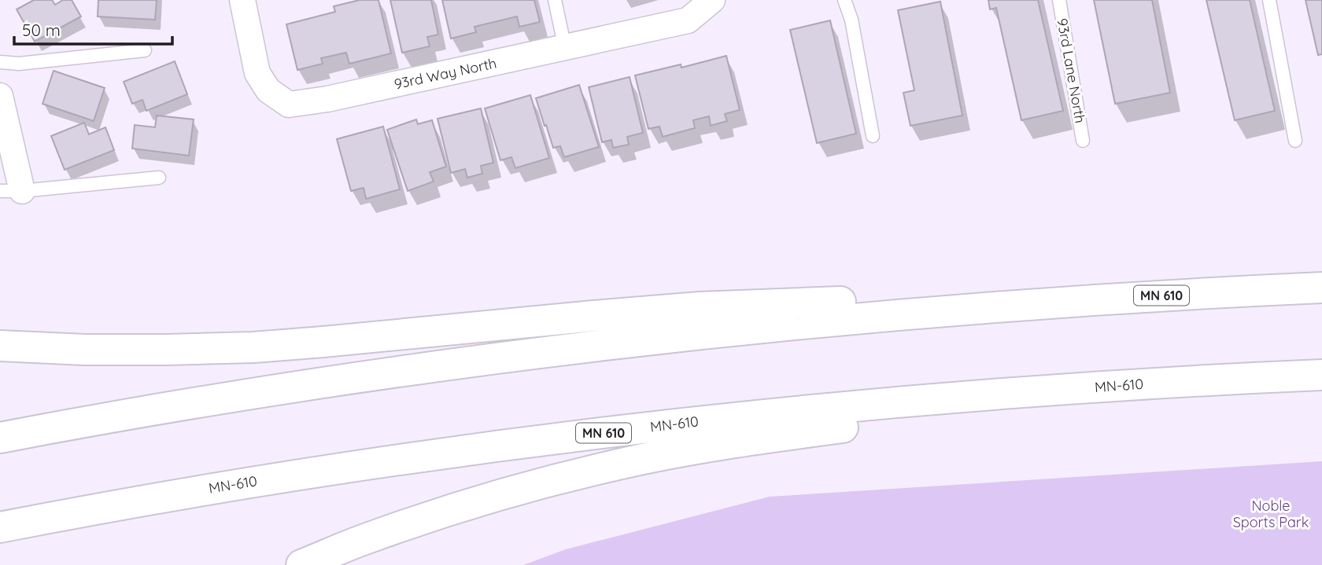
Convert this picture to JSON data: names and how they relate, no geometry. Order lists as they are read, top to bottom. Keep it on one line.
{"streets":{"highway":["MN 610","MN-610"],"street":["93rd Way North"],"lane":["93rd Lane North"]},"parks":["Noble Sports Park"],"scale_bar":"50 m"}
